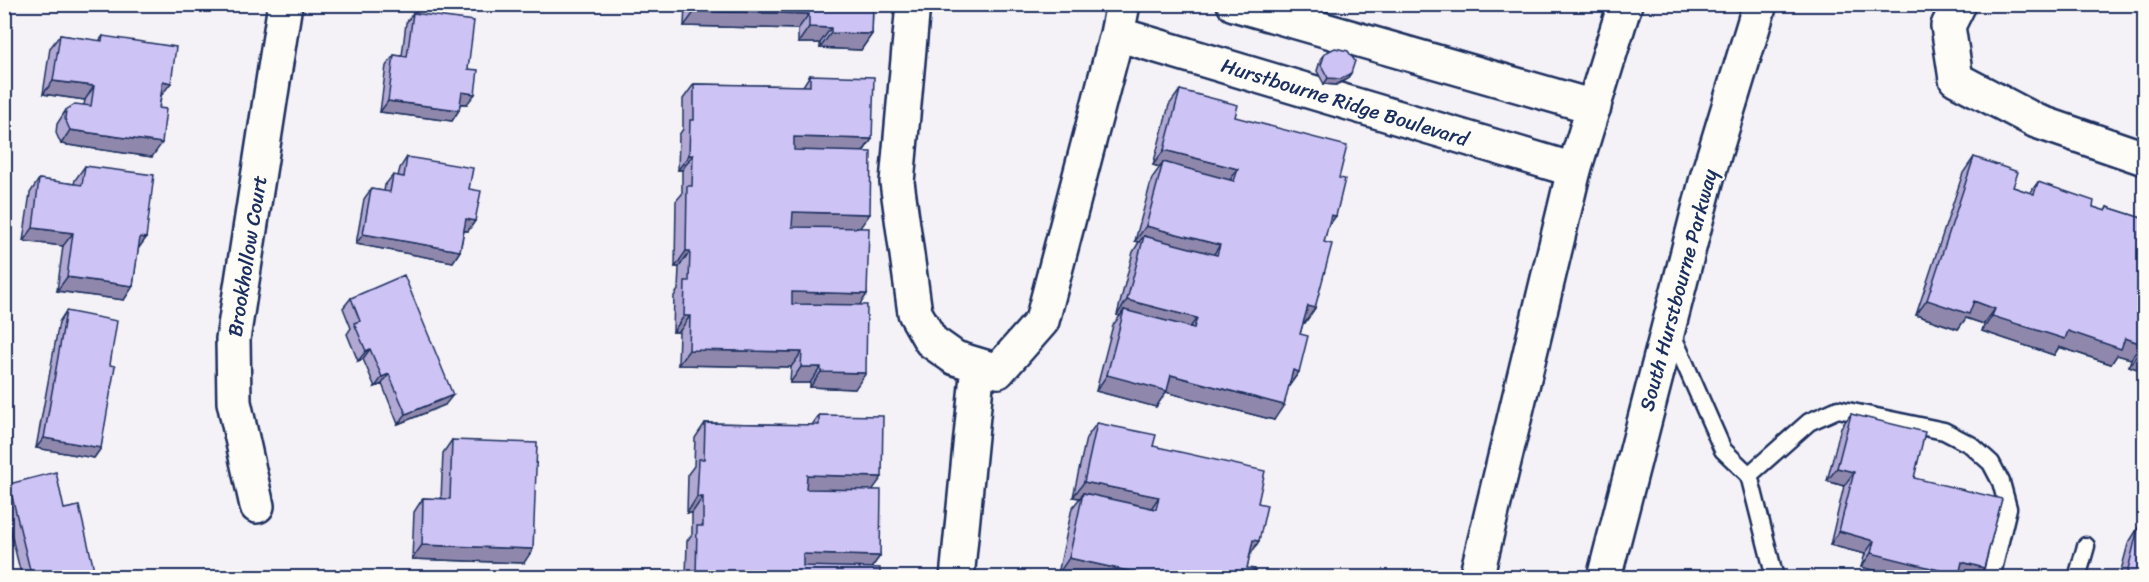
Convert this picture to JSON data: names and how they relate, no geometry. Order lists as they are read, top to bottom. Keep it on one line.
{"streets":{"street":["Hurstbourne Ridge Boulevard","Brookhollow Court","South Hurstbourne Parkway"]}}
